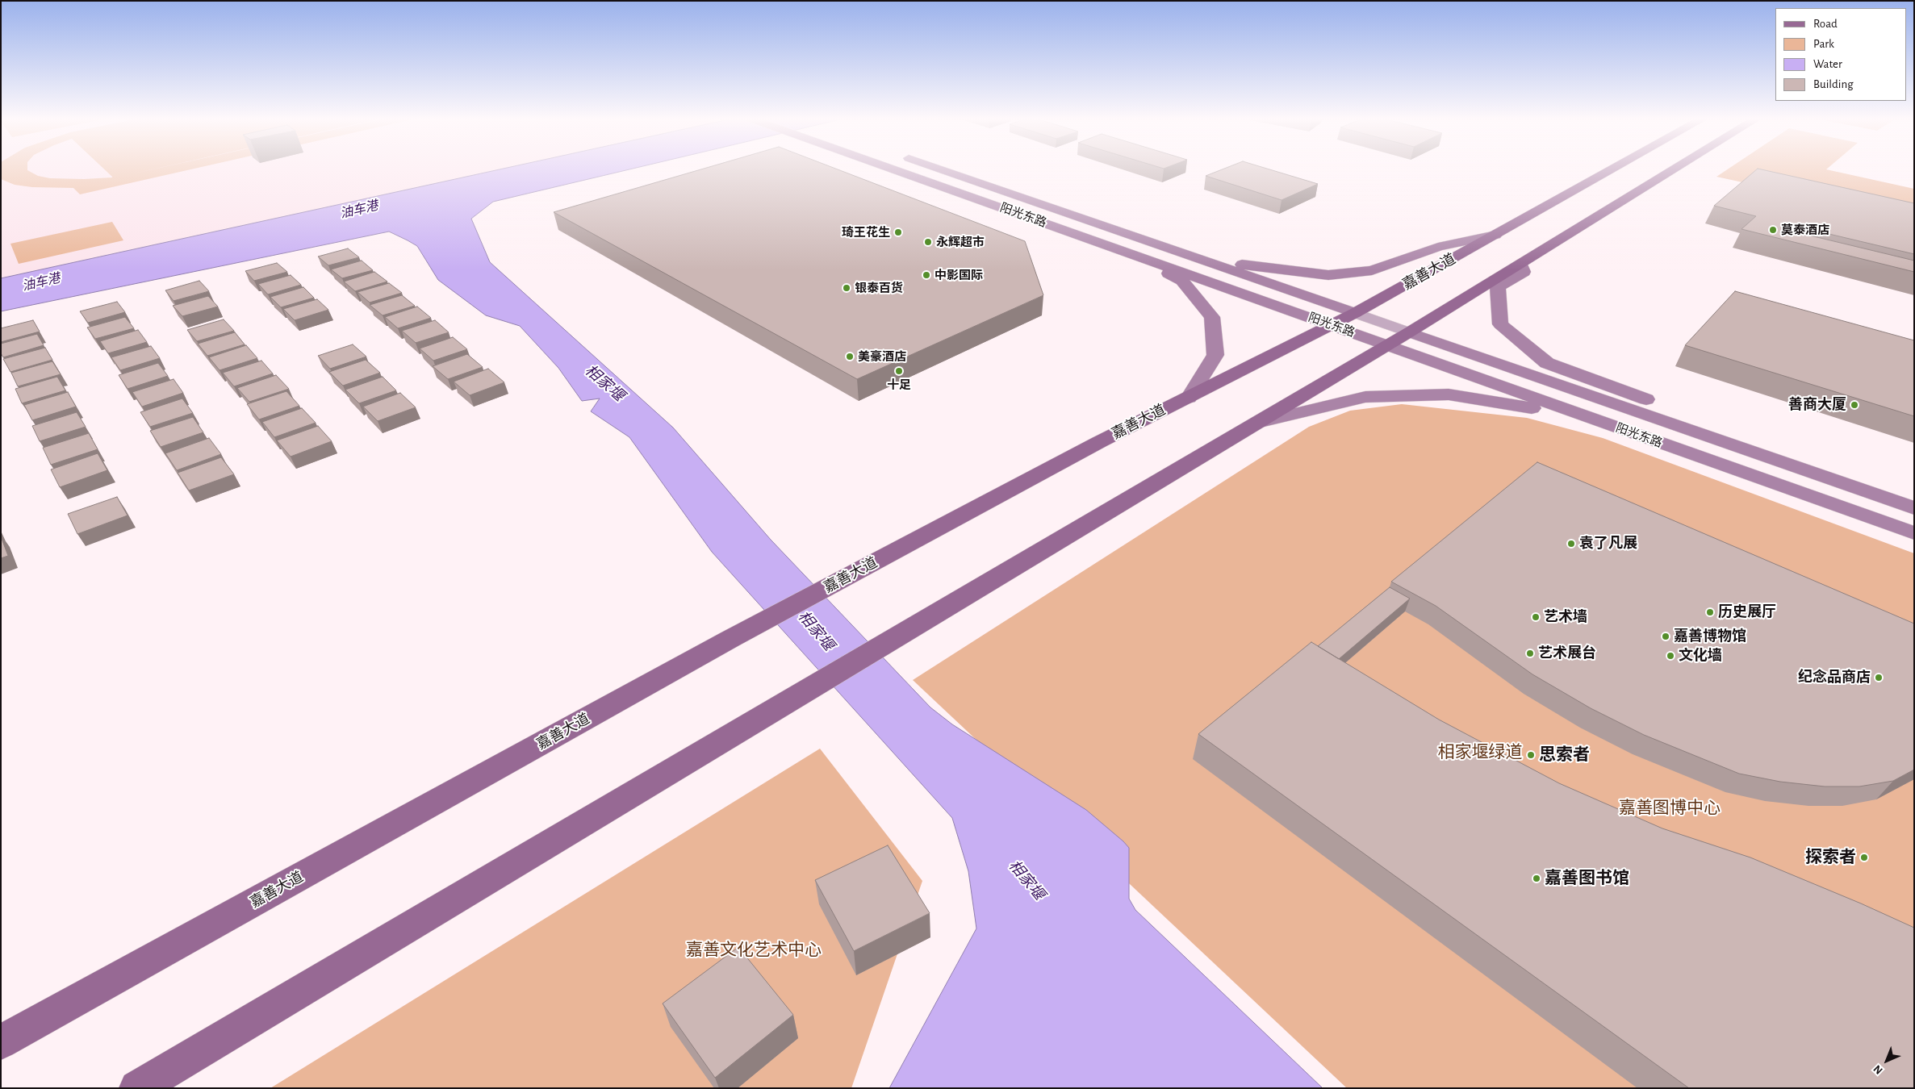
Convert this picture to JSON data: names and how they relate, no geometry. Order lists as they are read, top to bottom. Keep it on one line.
{"streets":{"main road":["阳光东路","嘉善大道"]},"crossings":[["阳光东路","嘉善大道"]],"water":["油车港","相家堰"],"parks":["相家堰绿道","嘉善图博中心","嘉善文化艺术中心"],"places":["莫泰酒店","琦王花生","永辉超市","中影国际","银泰百货","美豪酒店","十足","善商大厦","袁了凡展","历史展厅","艺术墙","嘉善博物馆","艺术展台","文化墙","纪念品商店","思索者","探索者","嘉善图书馆"],"legend":["Road","Park","Water","Building"],"north":"bottom left"}
